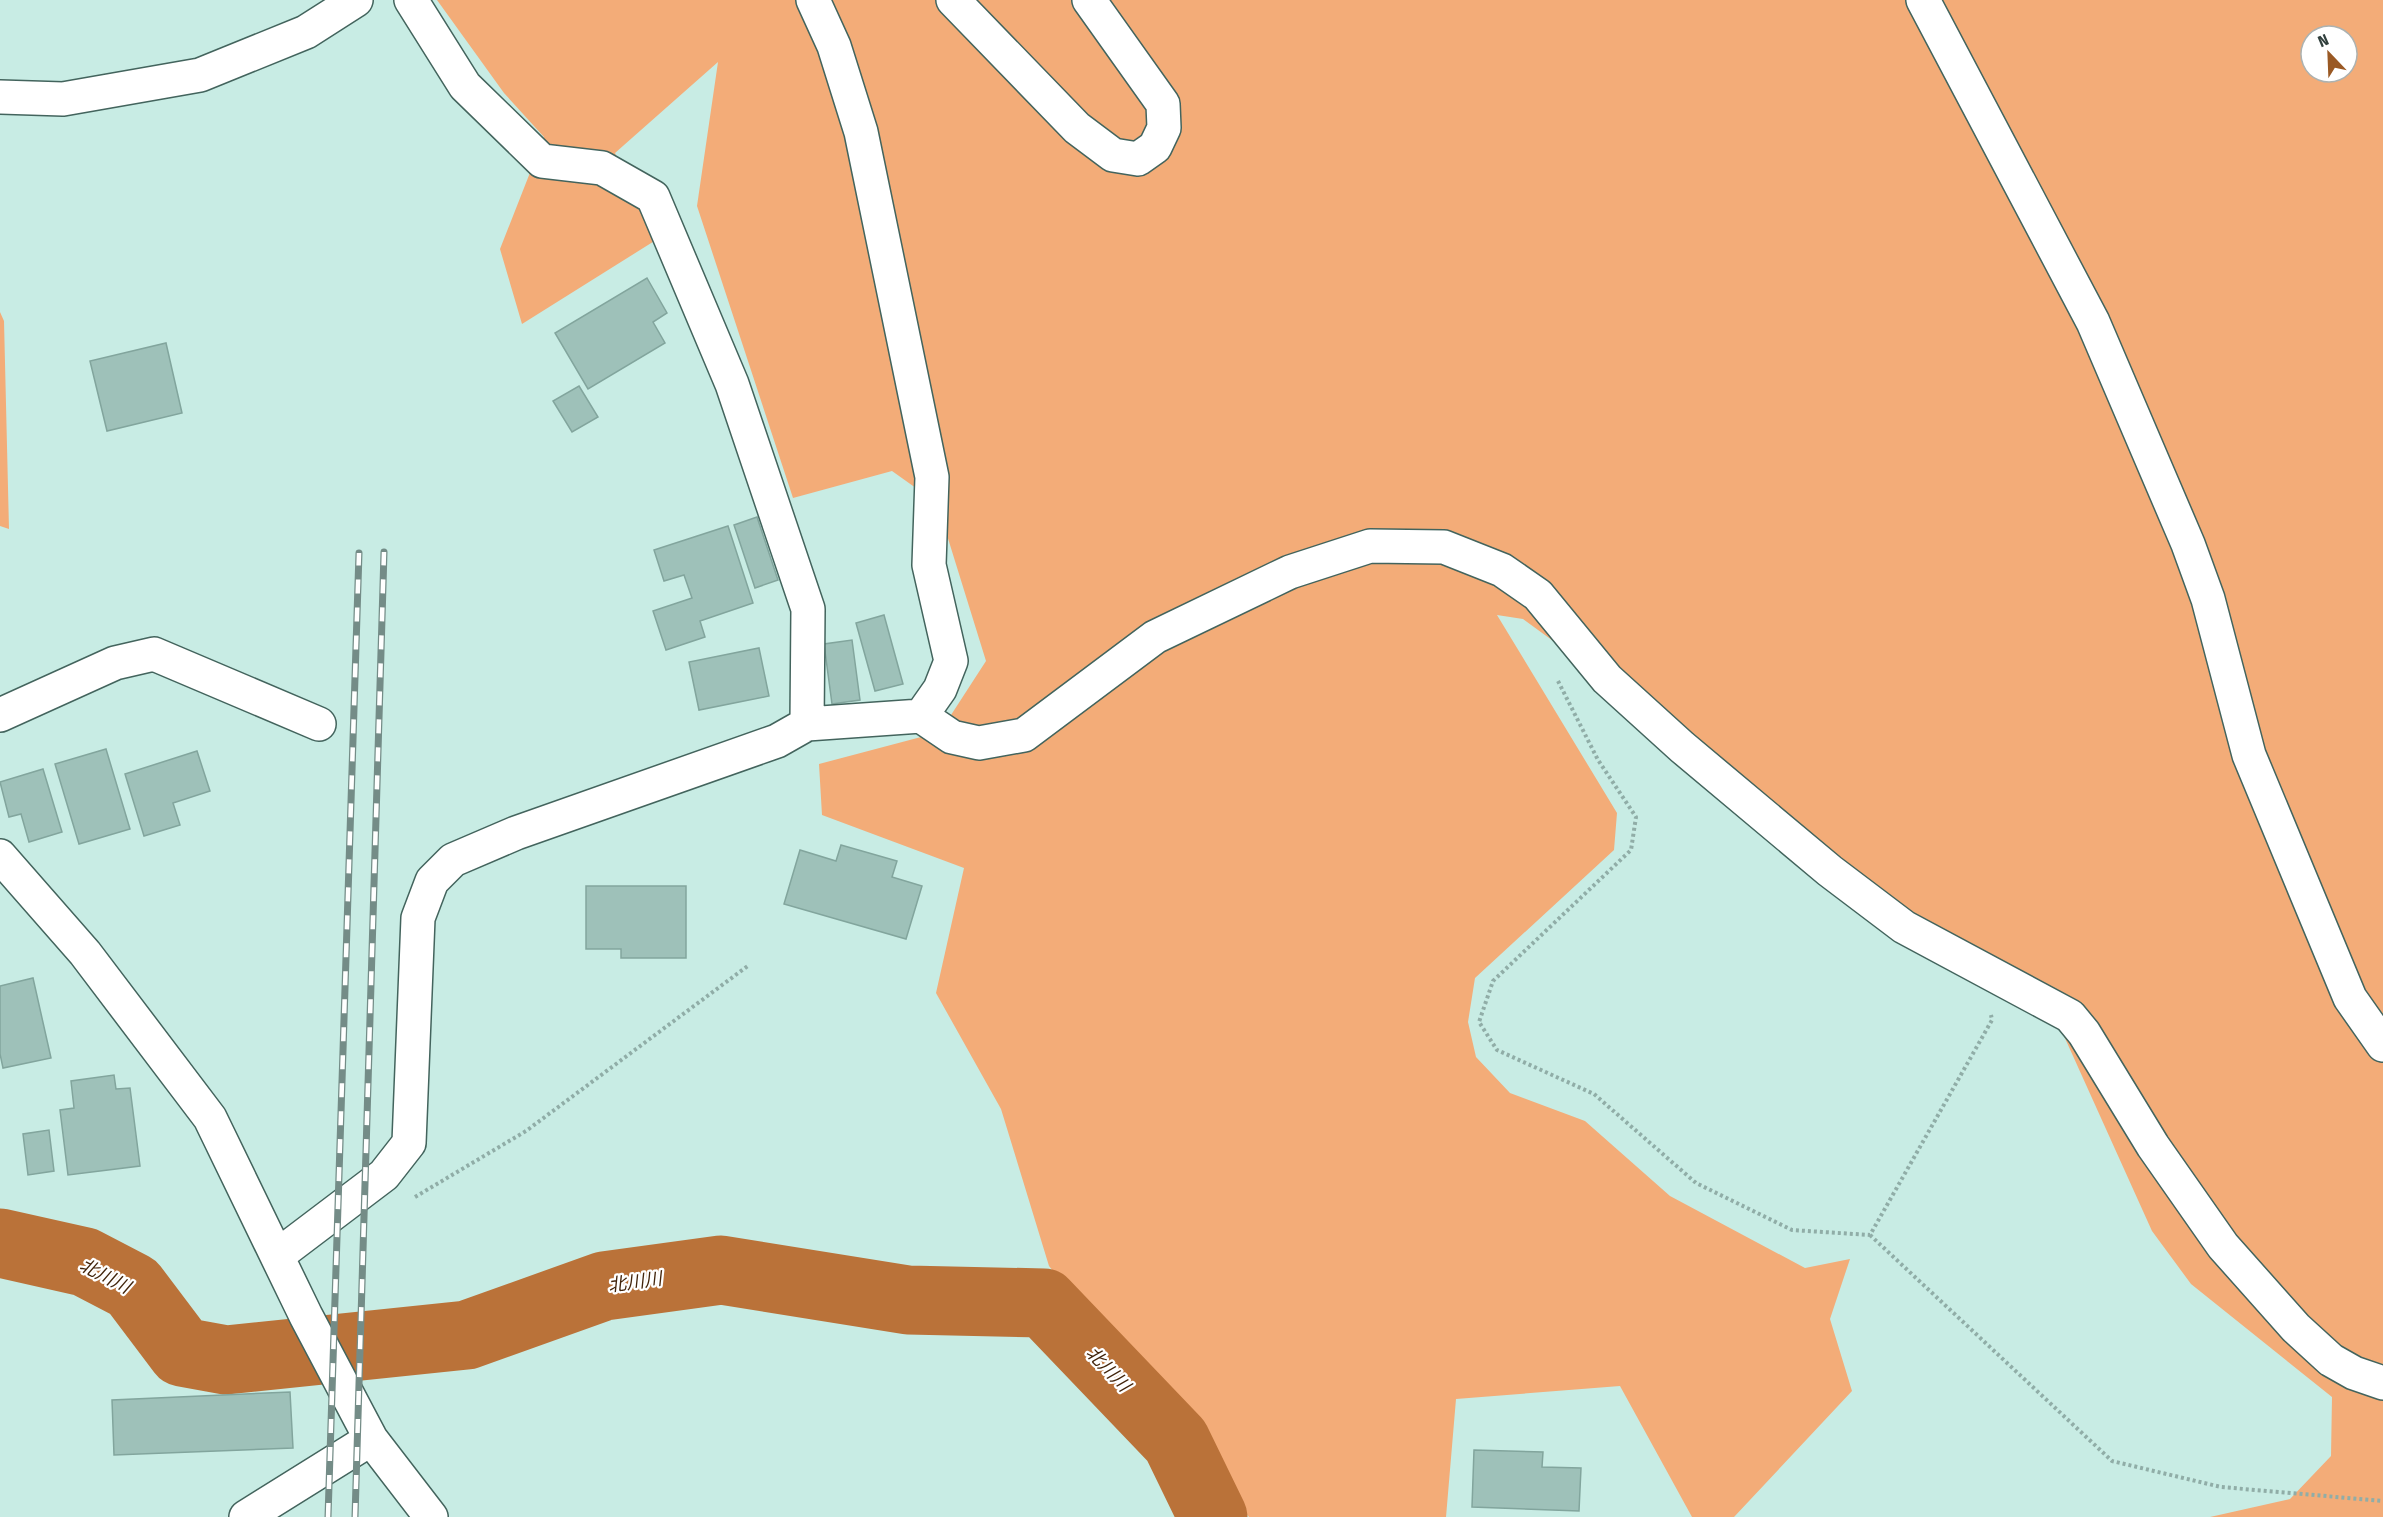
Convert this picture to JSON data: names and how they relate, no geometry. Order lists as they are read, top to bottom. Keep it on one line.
{"water":["北川川"],"north":"top left"}
